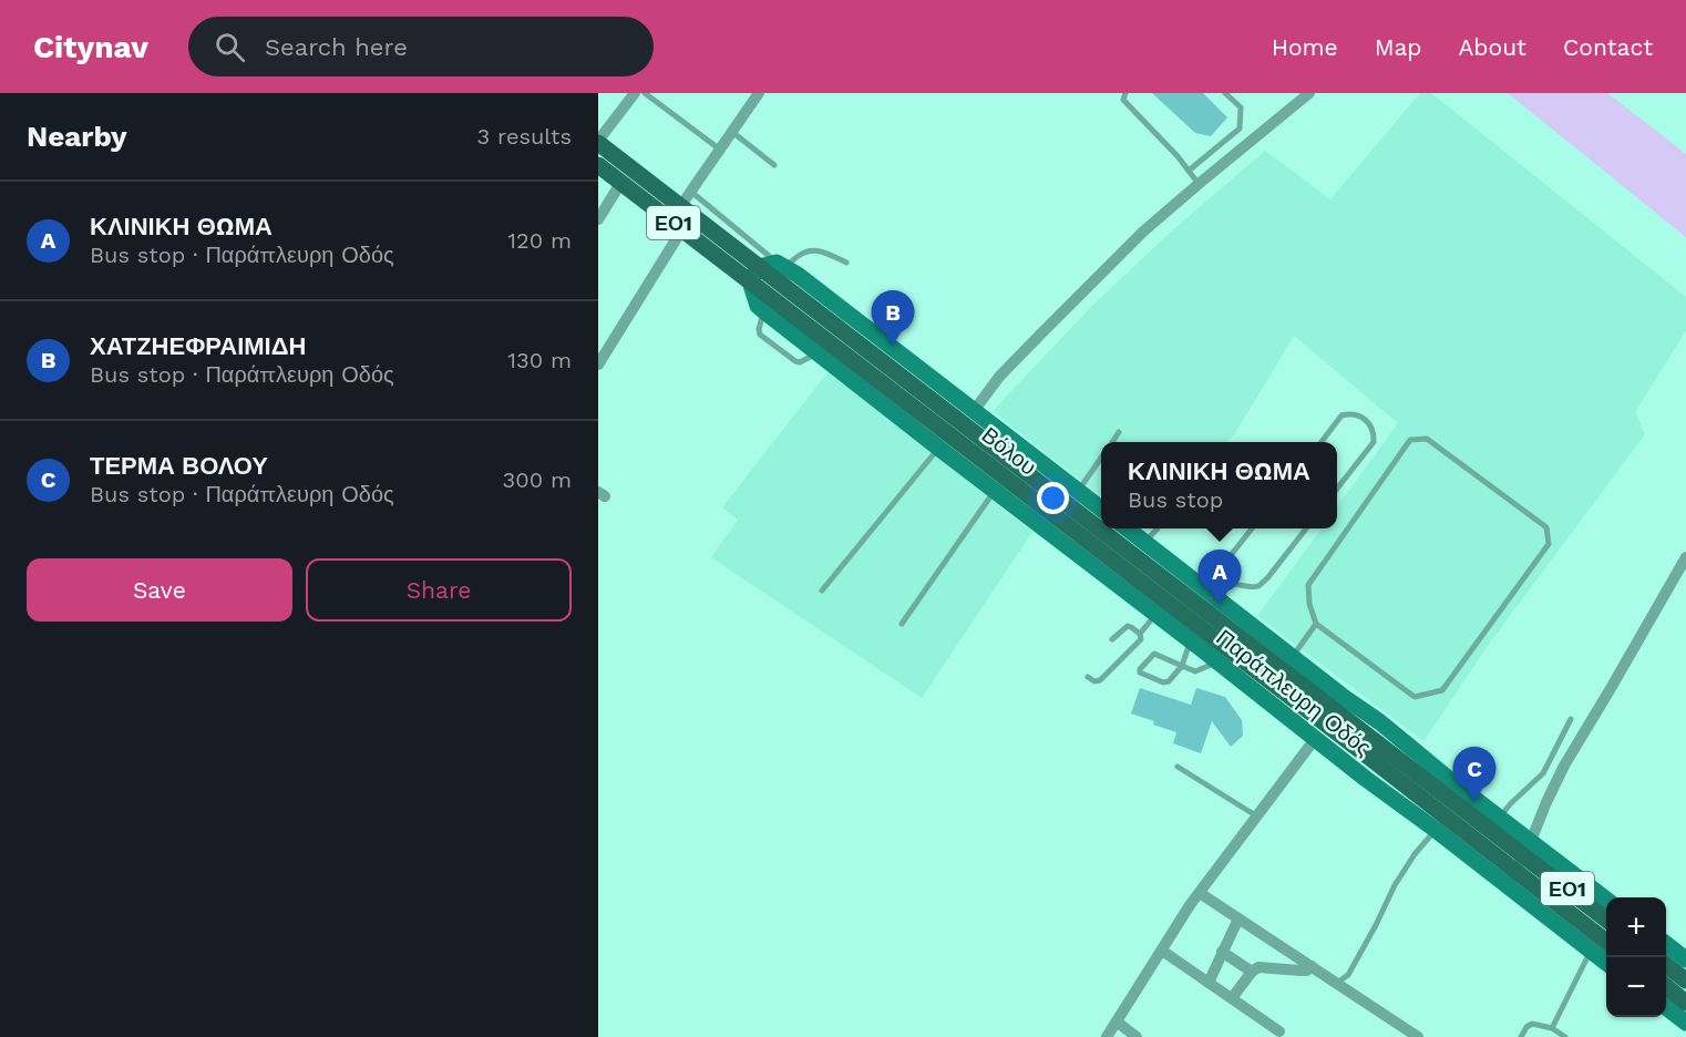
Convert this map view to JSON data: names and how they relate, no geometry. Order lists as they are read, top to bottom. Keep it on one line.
{"streets":{"main road":["ΕΟ1","Βόλου"],"street":["Παράπλευρη Οδός"]},"crossings":[["Βόλου","Παράπλευρη Οδός"]],"page":{"header":"Citynav","search":"Search here","nav":["Home","Map","About","Contact"],"heading":["Nearby","3 results"],"list":[{"mark":"A","name":"ΚΛΙΝΙΚΗ ΘΩΜΑ","note":"Bus stop · Παράπλευρη Οδός","value":"120 m"},{"mark":"B","name":"ΧΑΤΖΗΕΦΡΑΙΜΙΔΗ","note":"Bus stop · Παράπλευρη Οδός","value":"130 m"},{"mark":"C","name":"ΤΕΡΜΑ ΒΟΛΟΥ","note":"Bus stop · Παράπλευρη Οδός","value":"300 m"}],"pins":["B","A","C"],"popup":["ΚΛΙΝΙΚΗ ΘΩΜΑ","Bus stop"],"buttons":["Save","Share"],"map_buttons":["+","−"]}}
